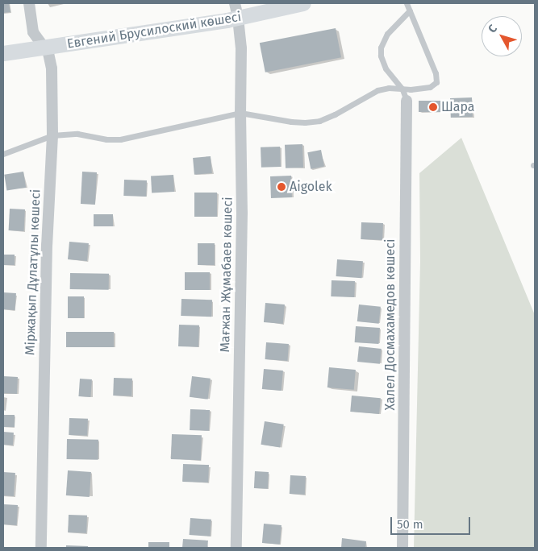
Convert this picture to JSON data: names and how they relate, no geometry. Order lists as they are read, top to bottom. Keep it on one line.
{"streets":{"main road":["Евгений Брусилоский көшесі"],"street":["Міржақып Дұлатұлы көшесі","Мағжан Жұмабаев көшесі","Халел Досмахамедов көшесі"]},"crossings":[["Евгений Брусилоский көшесі","Міржақып Дұлатұлы көшесі"],["Евгений Брусилоский көшесі","Мағжан Жұмабаев көшесі"]],"places":["Шара","Aigolek"],"scale_bar":"50 m","north":"top left"}
